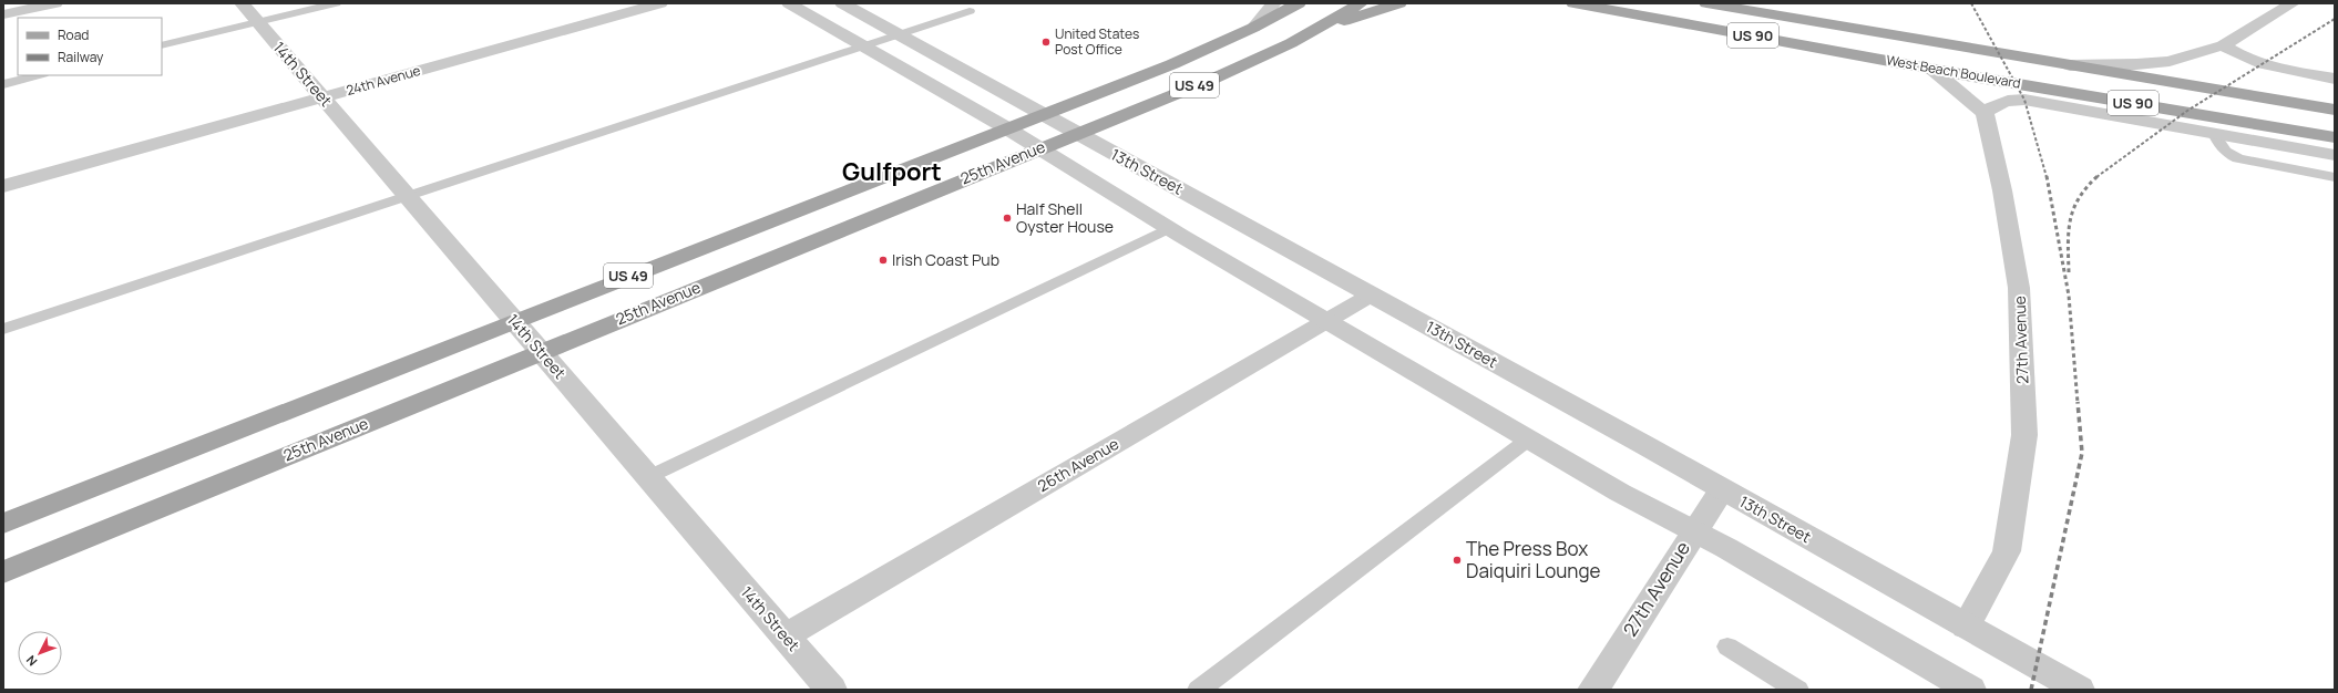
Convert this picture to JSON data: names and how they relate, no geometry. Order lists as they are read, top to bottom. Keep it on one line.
{"streets":{"main road":["US 90","West Beach Boulevard","US 49","25th Avenue"],"street":["14th Street","24th Avenue","13th Street","27th Avenue","26th Avenue"]},"crossings":[["14th Street","24th Avenue"],["14th Street","25th Avenue"],["14th Street","26th Avenue"],["US 49","25th Avenue"],["25th Avenue","13th Street"],["13th Street","27th Avenue"],["13th Street","26th Avenue"]],"districts":["Gulfport"],"places":["United States Post Office","Half Shell Oyster House","Irish Coast Pub","The Press Box Daiquiri Lounge"],"legend":["Road","Railway"],"north":"bottom left"}
